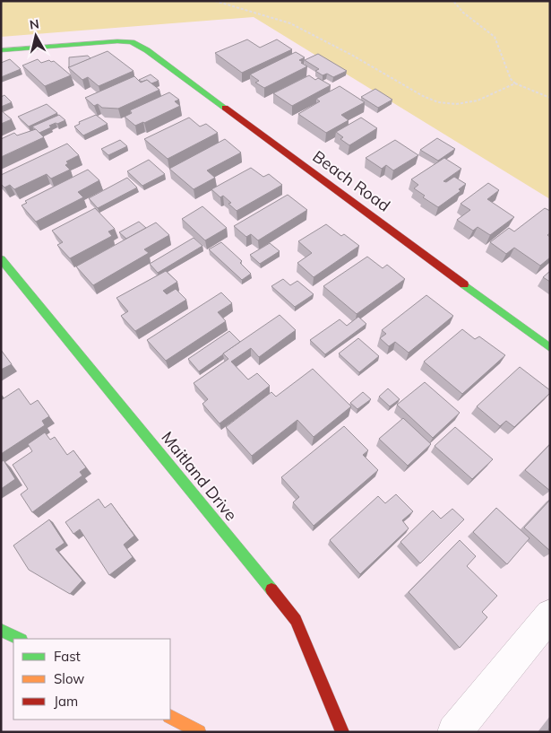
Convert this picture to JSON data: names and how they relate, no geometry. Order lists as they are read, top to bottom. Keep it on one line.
{"streets":{"street":["Beach Road","Maitland Drive"]},"legend":["Fast","Slow","Jam"],"north":"top"}
